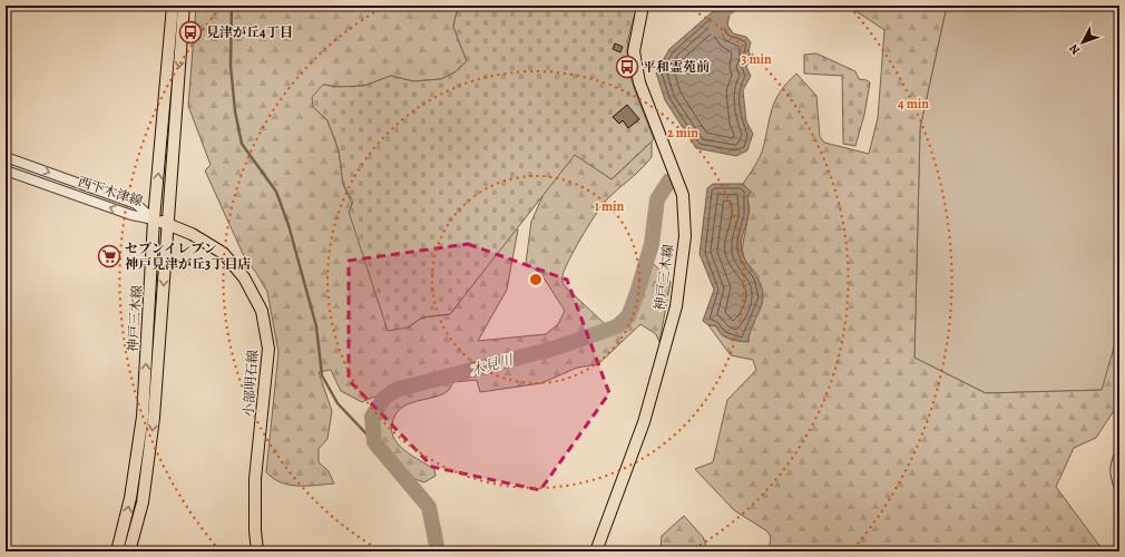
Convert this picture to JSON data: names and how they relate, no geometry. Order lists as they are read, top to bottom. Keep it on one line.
{"streets":{"main road":["神戸三木線","小部明石線"],"street":["西下木津線"]},"crossings":[["西下木津線","神戸三木線"],["西下木津線","小部明石線"],["神戸三木線","小部明石線"]],"water":["木見川"],"places":{"bus stop":["見津が丘4丁目","平和霊苑前"],"supermarket":["セブンイレブン 神戸見津が丘3丁目店"]},"north":"bottom left","rings":["3 min","4 min","2 min","1 min"]}
